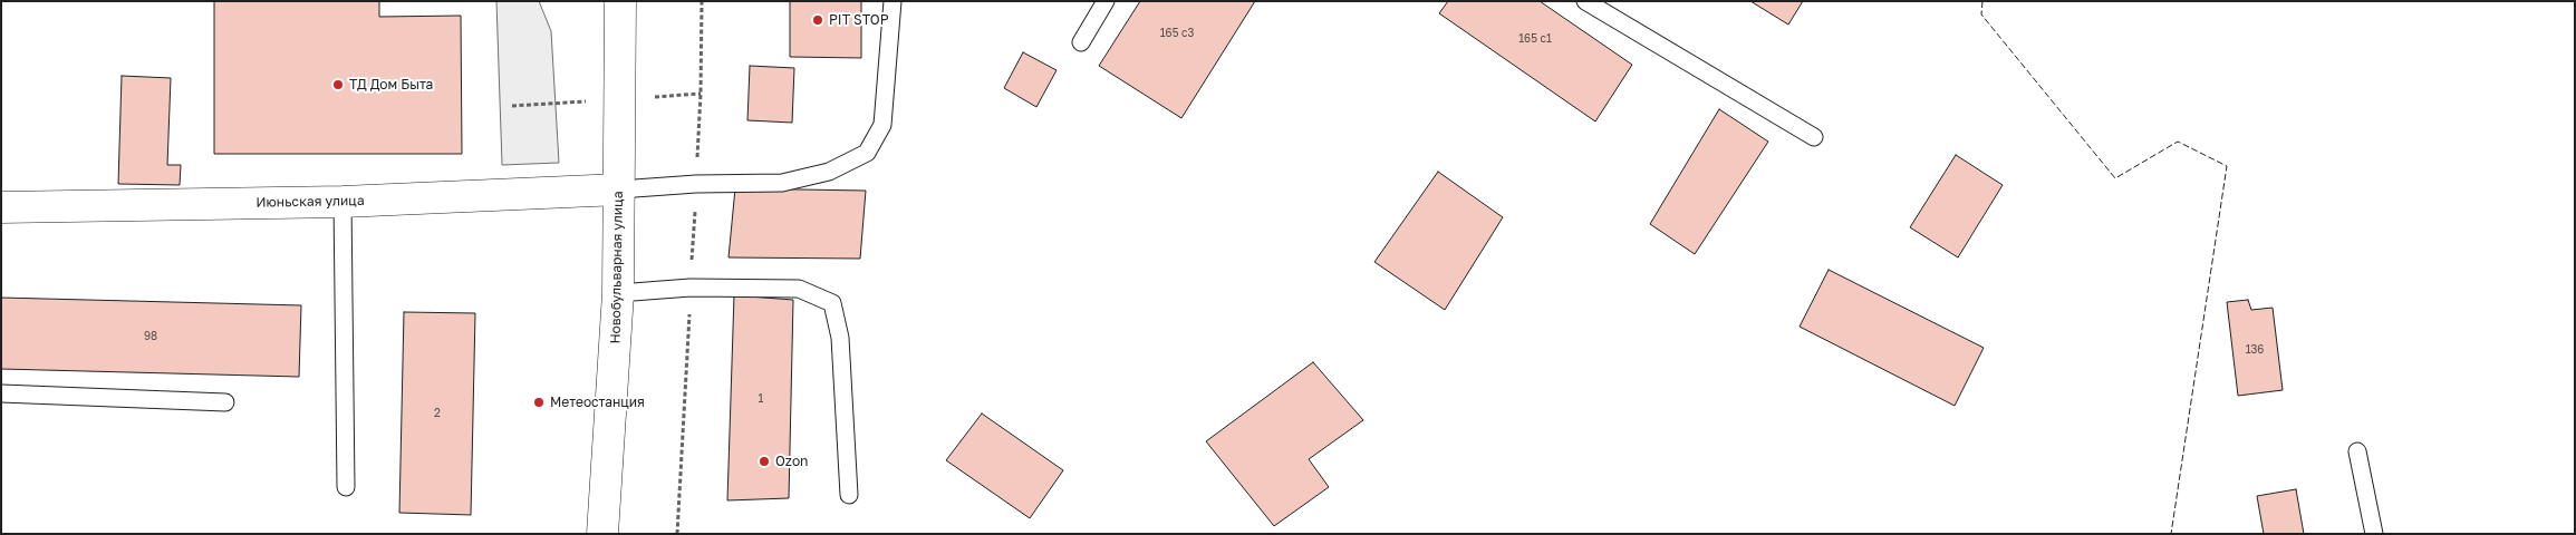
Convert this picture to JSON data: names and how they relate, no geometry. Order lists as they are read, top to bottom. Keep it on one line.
{"streets":{"street":["Июньская улица","Новобульварная улица"]},"crossings":[["Июньская улица","Новобульварная улица"]],"places":["PIT STOP","ТД Дом Быта","Метеостанция","Ozon"],"house_numbers":["165 с3","165 с1","98","136","1","2"]}
